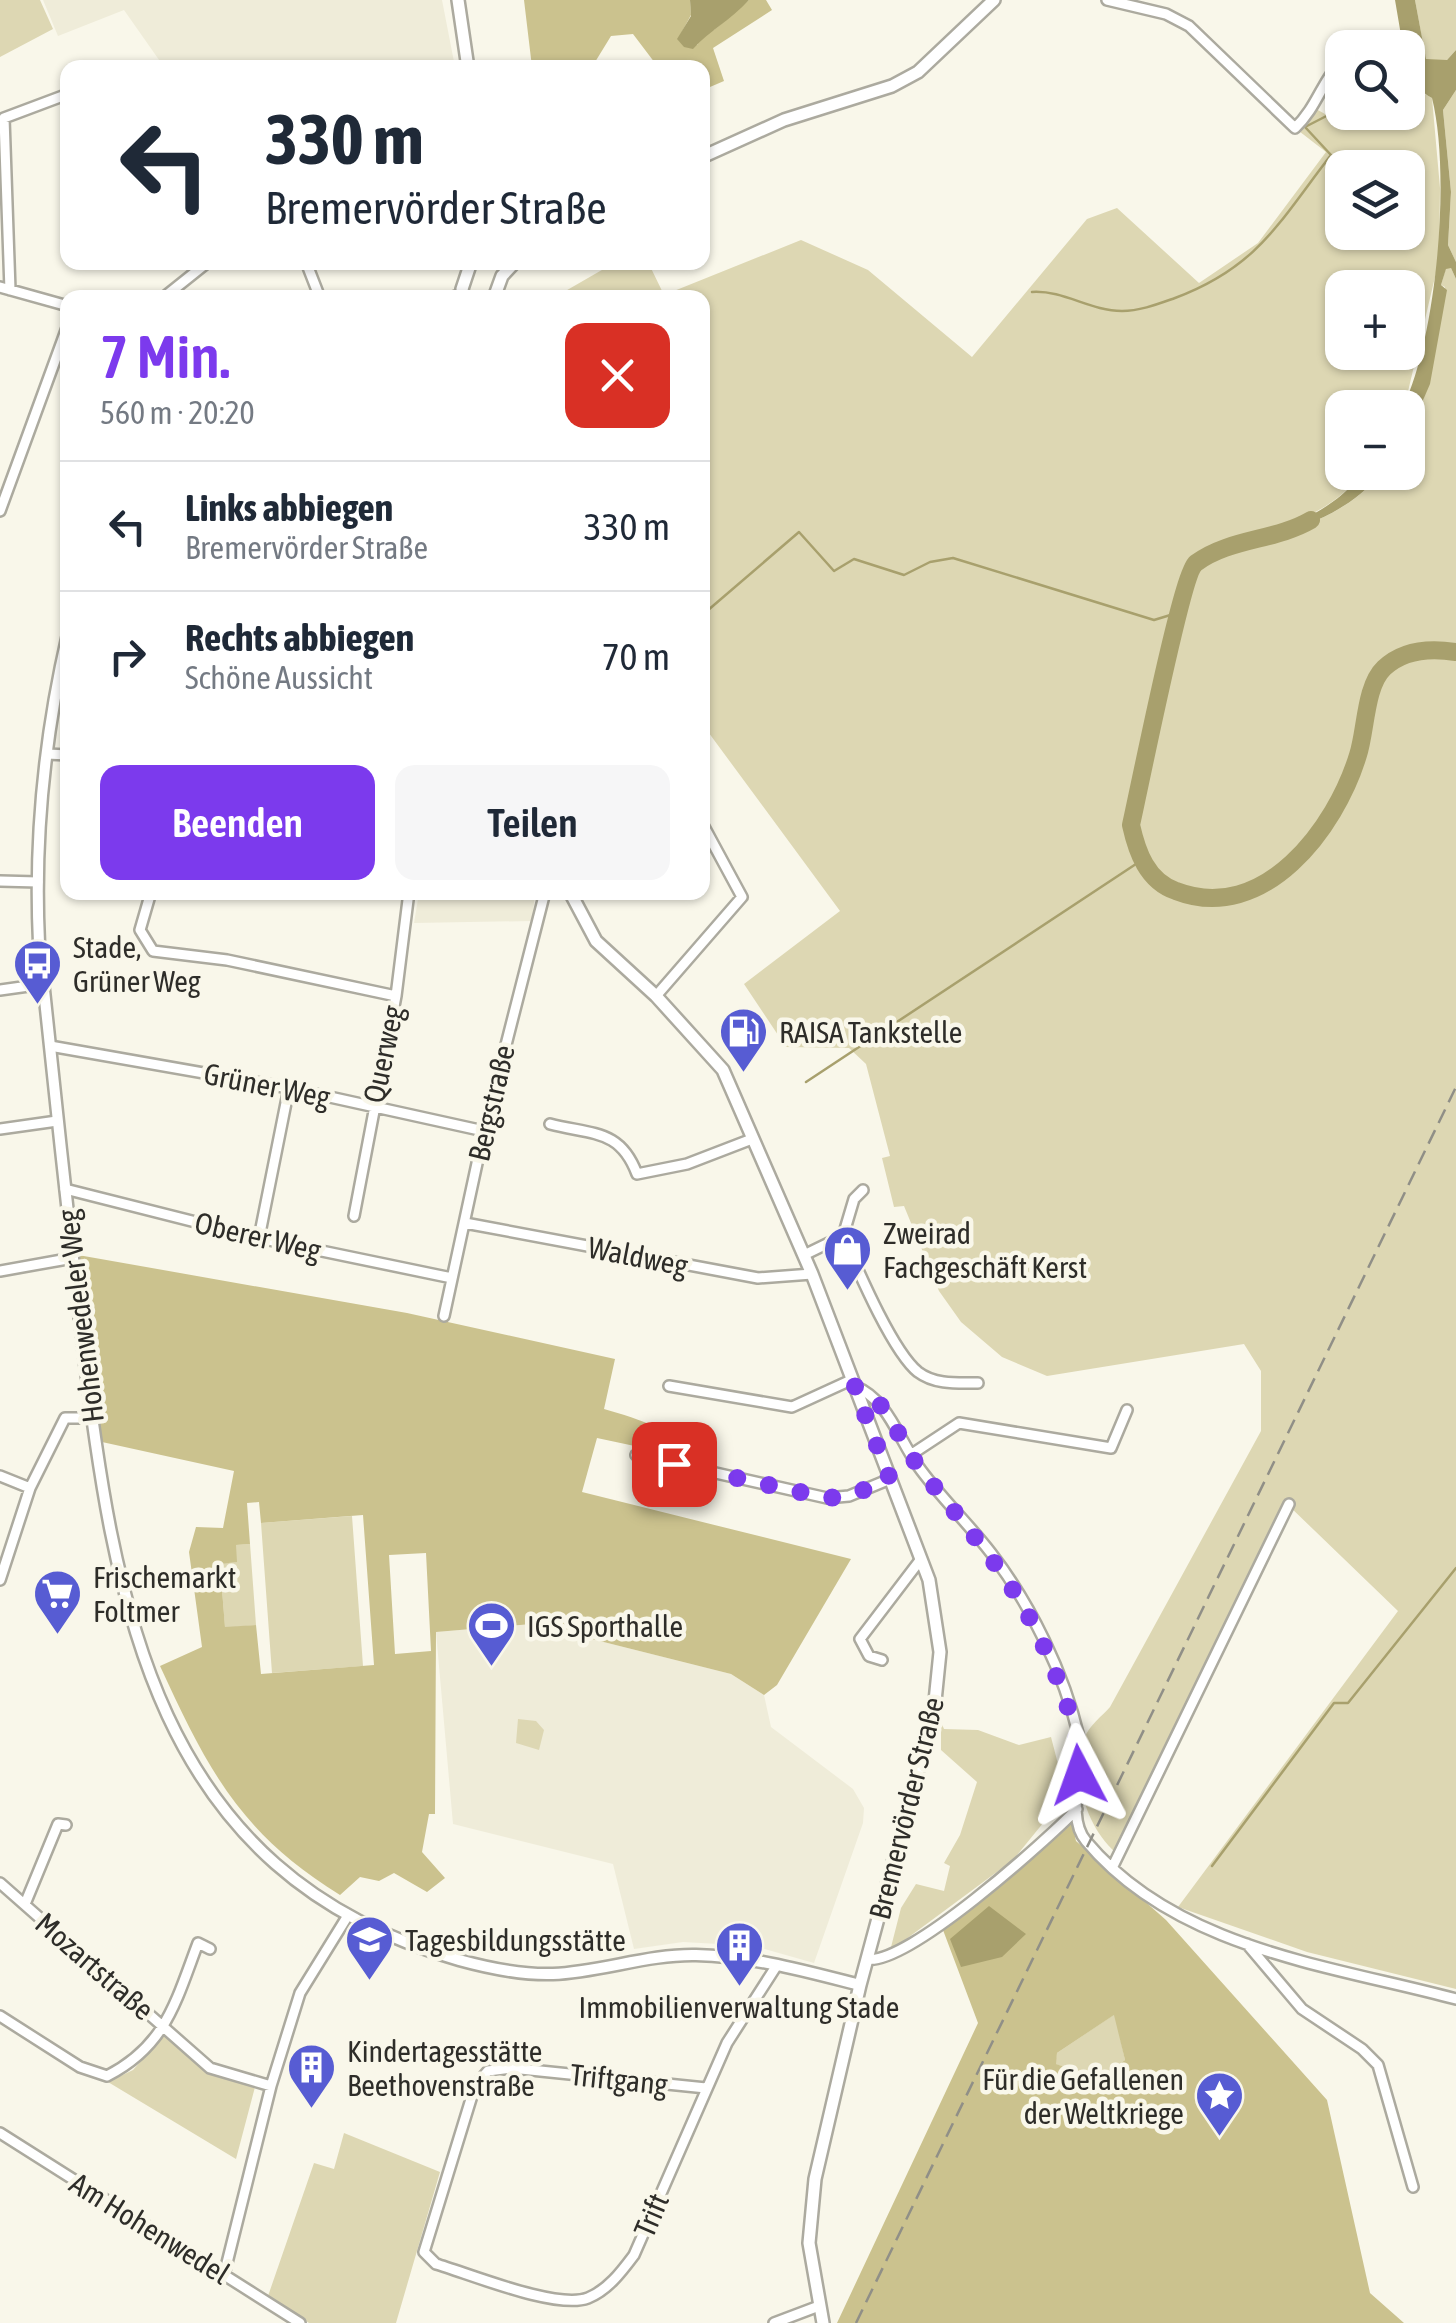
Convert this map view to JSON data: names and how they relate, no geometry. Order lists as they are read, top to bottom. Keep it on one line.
{"streets":{"main road":["Bremervörder Straße"],"street":["Querweg","Grüner Weg","Bergstraße","Oberer Weg","Waldweg","Hohenwedeler Weg","Mozartstraße","Triftgang","Trift","Am Hohenwedel"]},"crossings":[["Querweg","Grüner Weg"],["Grüner Weg","Bergstraße"],["Grüner Weg","Hohenwedeler Weg"],["Bergstraße","Oberer Weg"],["Bergstraße","Waldweg"],["Oberer Weg","Hohenwedeler Weg"],["Waldweg","Bremervörder Straße"],["Hohenwedeler Weg","Bremervörder Straße"],["Hohenwedeler Weg","Trift"],["Triftgang","Trift"]],"places":{"bus stop":["Stade, Grüner Weg"],"fuel station":["RAISA Tankstelle"],"shop":["Zweirad Fachgeschäft Kerst"],"supermarket":["Frischemarkt Foltmer"],"sports":["IGS Sporthalle"],"school or university":["Tagesbildungsstätte"],"building":["Immobilienverwaltung Stade","Kindertagesstätte Beethovenstraße"],"place":["Für die Gefallenen der Weltkriege"]},"page":{"map_buttons":["+","−"],"turn":["330 m","Bremervörder Straße"],"heading":["7 Min.","560 m · 20:20"],"list":[{"name":"Links abbiegen","note":"Bremervörder Straße","value":"330 m"},{"name":"Rechts abbiegen","note":"Schöne Aussicht","value":"70 m"}],"buttons":["Beenden","Teilen"]}}
